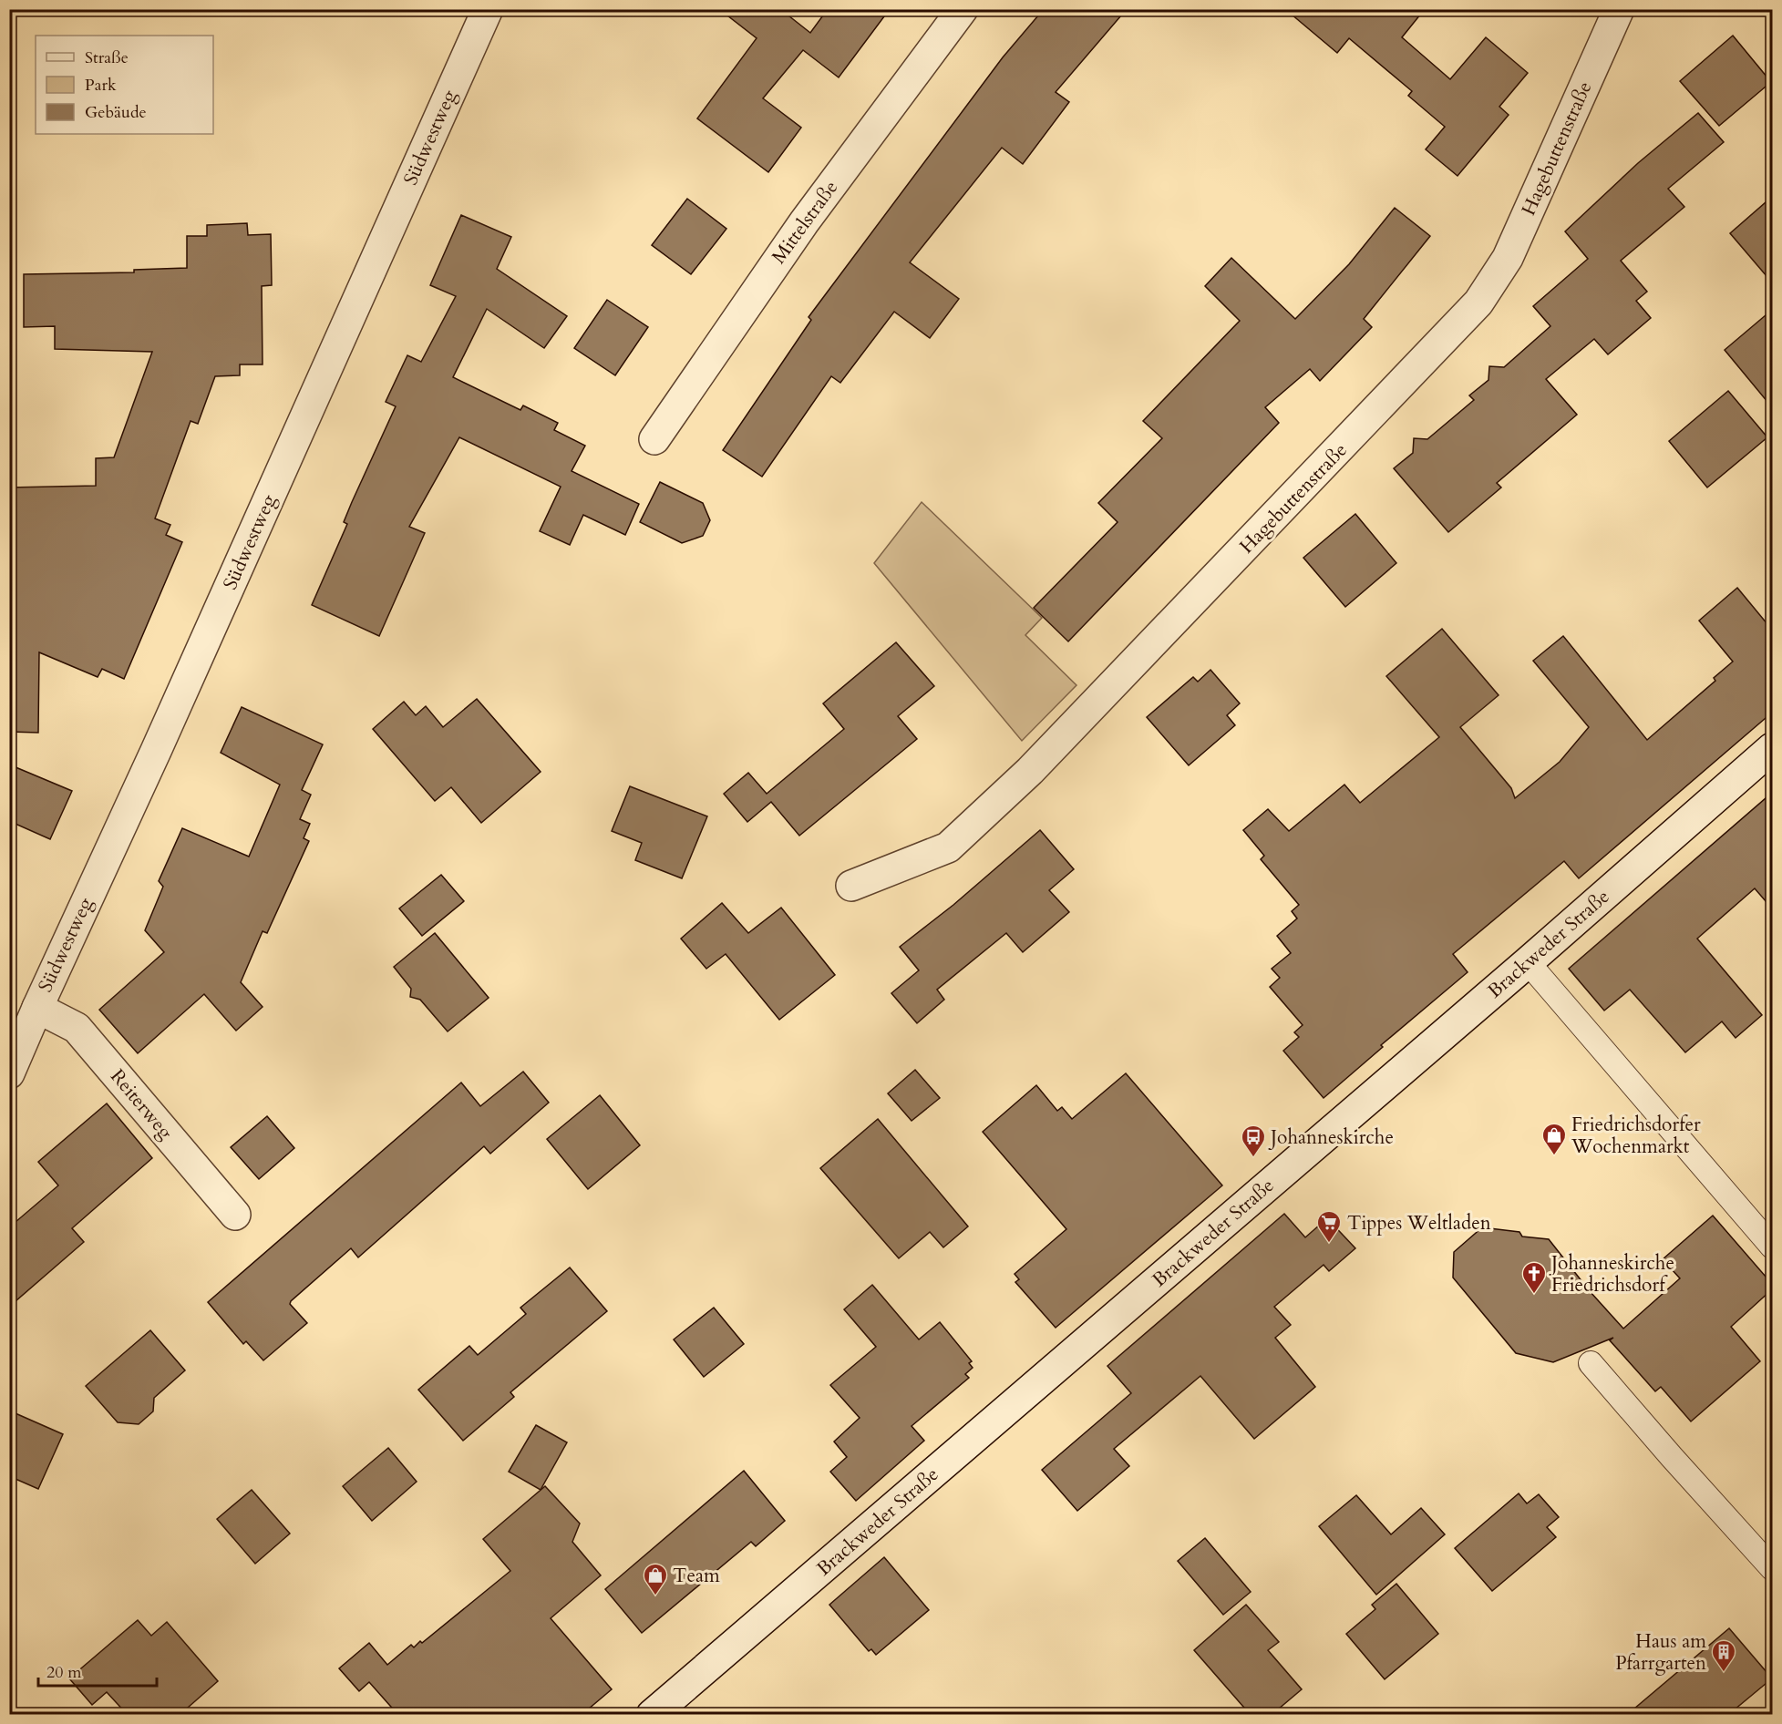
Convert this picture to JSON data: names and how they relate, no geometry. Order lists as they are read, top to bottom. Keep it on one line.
{"streets":{"street":["Südwestweg","Hagebuttenstraße","Mittelstraße","Brackweder Straße","Reiterweg"]},"crossings":[["Südwestweg","Reiterweg"]],"places":{"shop":["Friedrichsdorfer Wochenmarkt","Team"],"bus stop":["Johanneskirche"],"supermarket":["Tippes Weltladen"],"church":["Johanneskirche Friedrichsdorf"],"building":["Haus am Pfarrgarten"]},"legend":["Straße","Park","Gebäude"],"scale_bar":"20 m"}
